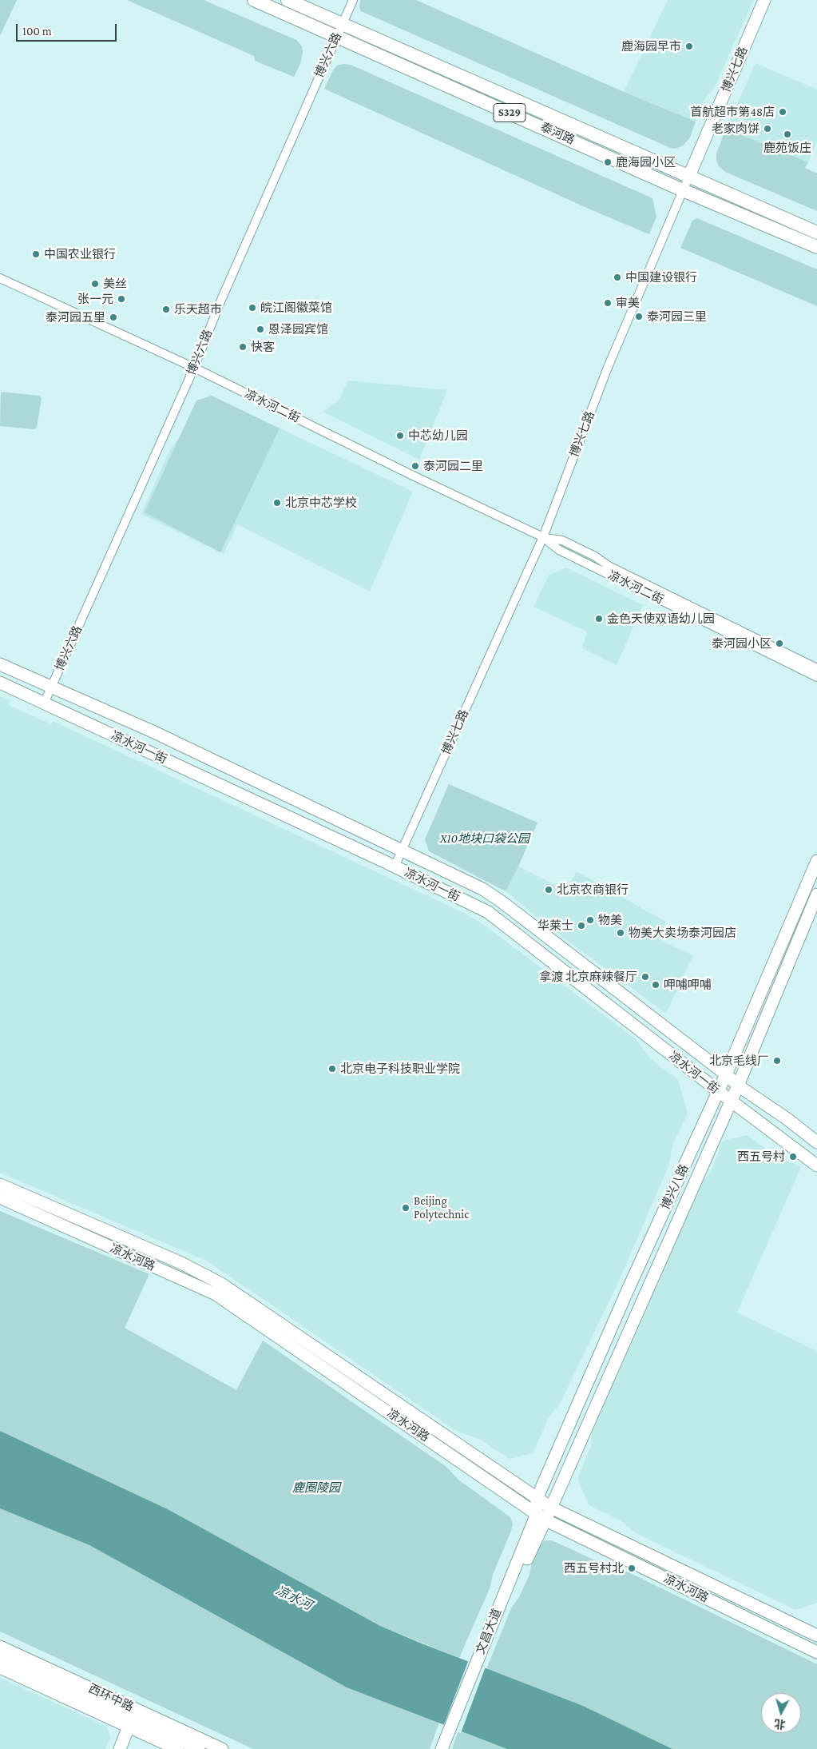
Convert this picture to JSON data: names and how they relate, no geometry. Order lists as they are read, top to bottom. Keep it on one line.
{"streets":{"main road":["博兴七路","S329","泰河路","凉水河一街","博兴八路","凉水河路","文昌大道","西环中路"],"street":["博兴六路","凉水河二街"]},"crossings":[["博兴六路","泰河路"],["博兴六路","凉水河二街"],["博兴六路","凉水河一街"],["博兴七路","泰河路"],["博兴七路","凉水河二街"],["博兴七路","凉水河一街"],["凉水河一街","博兴八路"],["博兴八路","凉水河路"],["博兴八路","文昌大道"],["凉水河路","文昌大道"]],"water":["凉水河"],"parks":["X10地块口袋公园","鹿圈陵园"],"places":["鹿海园早市","首航超市第48店","老家肉饼","鹿苑饭庄","鹿海园小区","中国农业银行","中国建设银行","美丝","张一元","审美","皖江阁徽菜馆","乐天超市","泰河园三里","泰河园五里","恩泽园宾馆","快客","中芯幼儿园","泰河园二里","北京中芯学校","金色天使双语幼儿园","泰河园小区","北京农商银行","物美","华莱士","物美大卖场泰河园店","拿渡 北京麻辣餐厅","呷哺呷哺","北京毛线厂","北京电子科技职业学院","西五号村","Beijing Polytechnic","西五号村北"],"scale_bar":"100 m","north":"bottom"}
